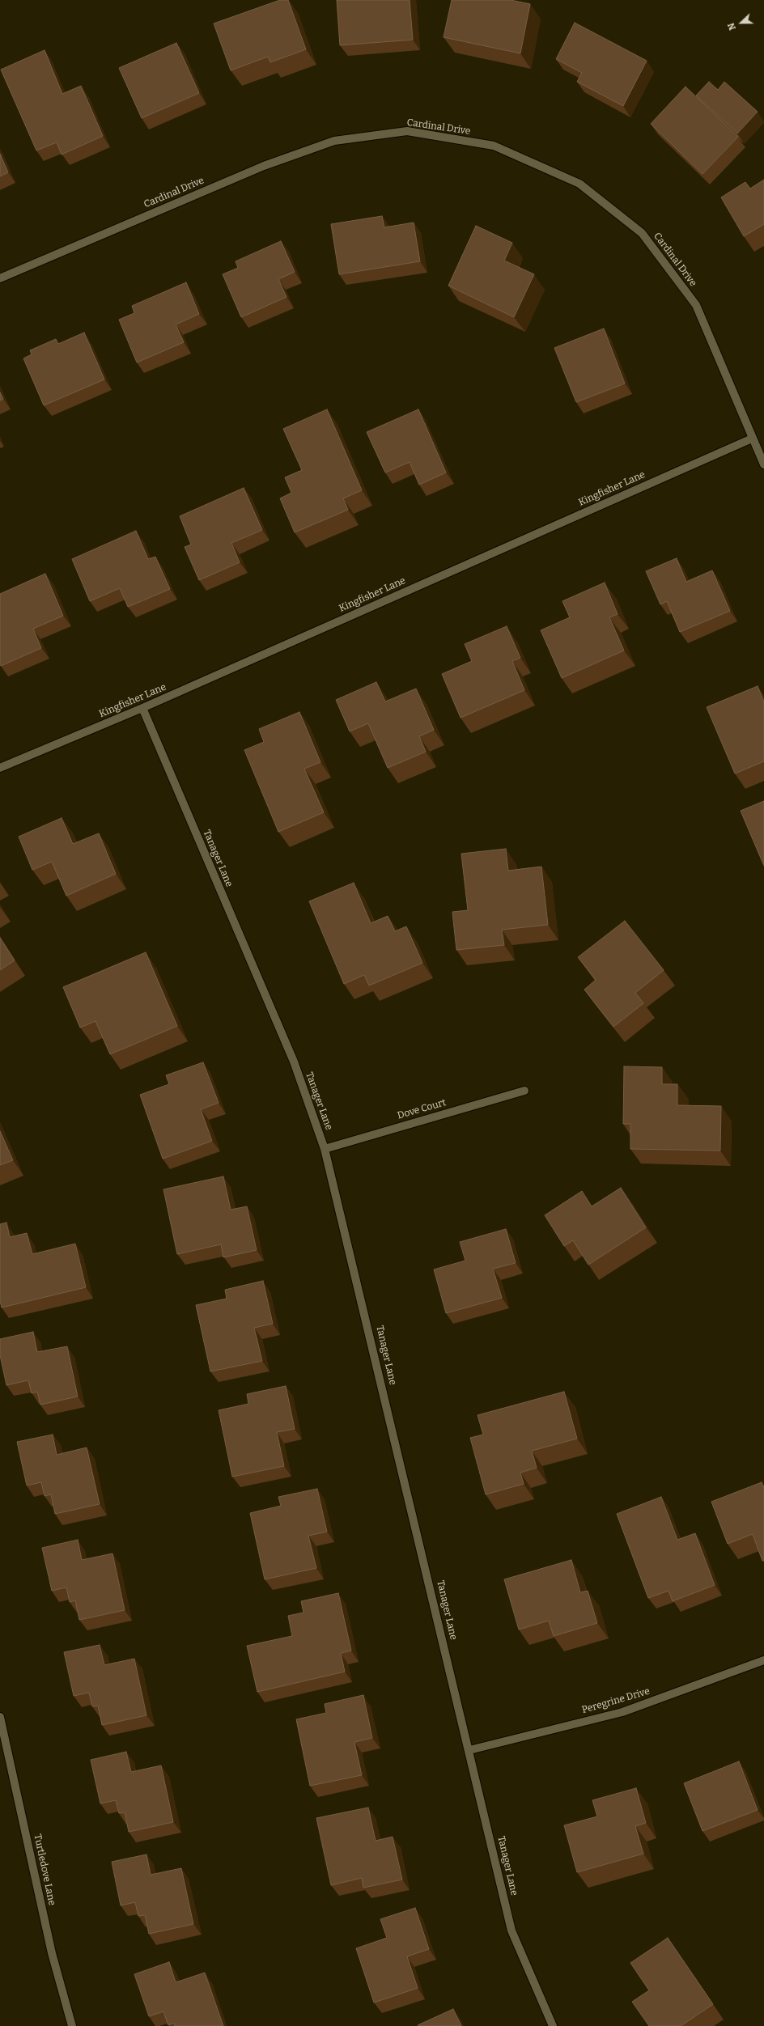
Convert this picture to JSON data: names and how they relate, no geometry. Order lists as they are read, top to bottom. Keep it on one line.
{"streets":{"street":["Cardinal Drive","Kingfisher Lane","Tanager Lane","Dove Court","Peregrine Drive","Turtledove Lane"]},"crossings":[["Cardinal Drive","Kingfisher Lane"],["Kingfisher Lane","Tanager Lane"],["Tanager Lane","Dove Court"],["Tanager Lane","Peregrine Drive"]],"north":"left"}
